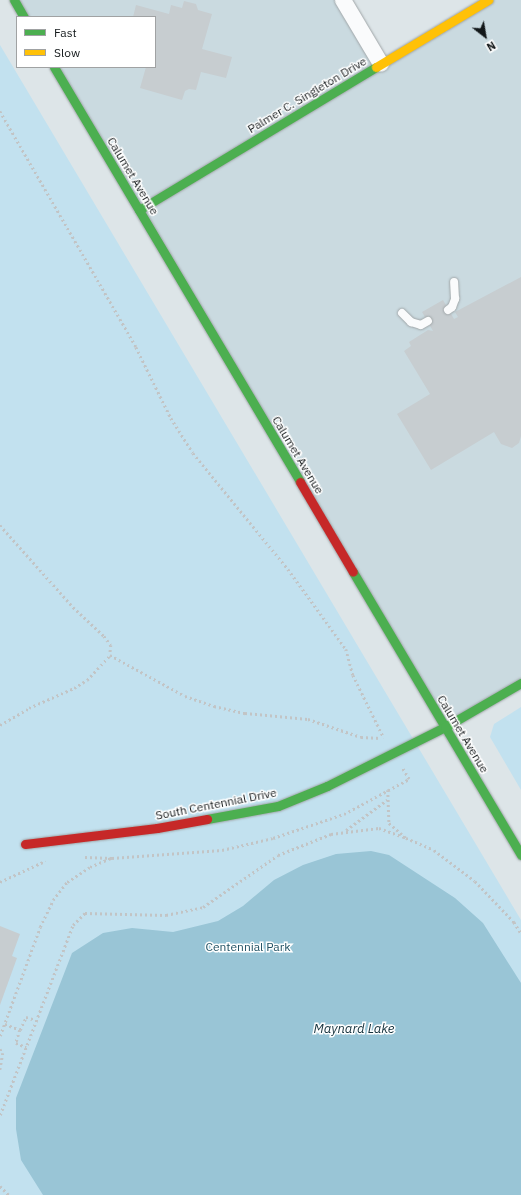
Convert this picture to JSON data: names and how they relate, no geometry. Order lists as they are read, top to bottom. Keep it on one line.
{"streets":{"street":["Palmer C. Singleton Drive","Calumet Avenue","South Centennial Drive"]},"crossings":[["Palmer C. Singleton Drive","Calumet Avenue"],["Calumet Avenue","South Centennial Drive"]],"water":["Maynard Lake"],"parks":["Centennial Park"],"legend":["Fast","Slow"],"north":"bottom right"}
